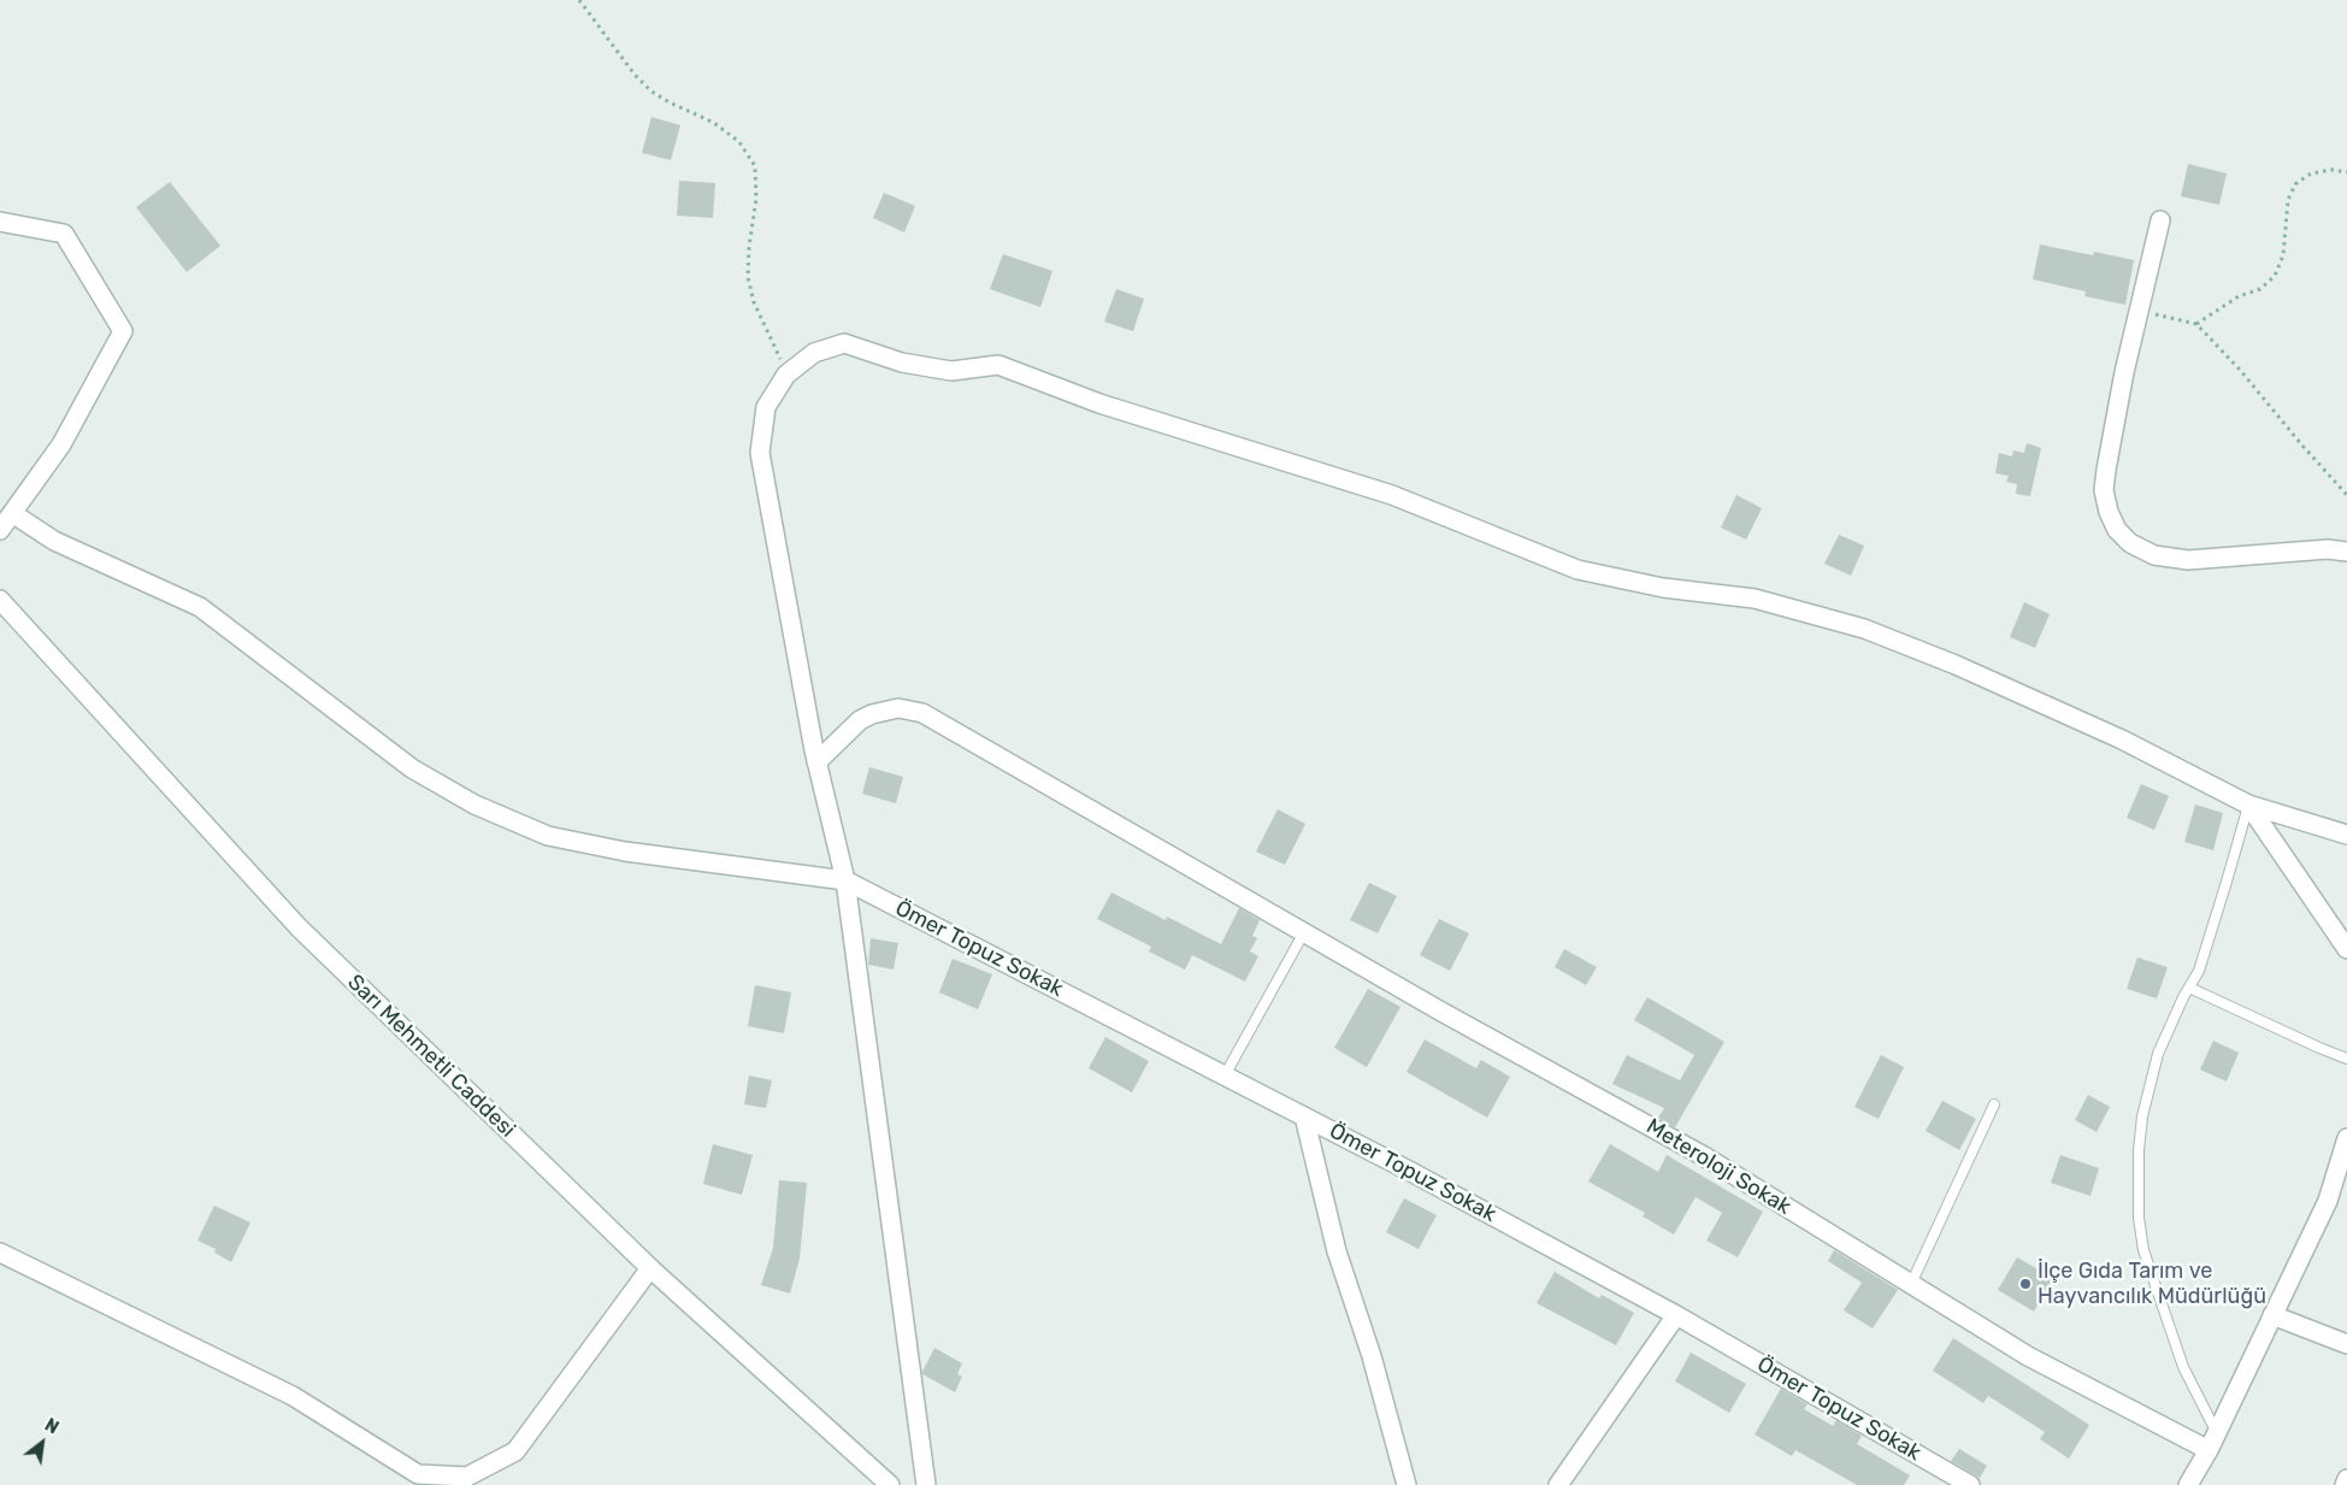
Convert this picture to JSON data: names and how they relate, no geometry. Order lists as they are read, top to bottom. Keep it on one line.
{"streets":{"street":["Ömer Topuz Sokak","Sarı Mehmetli Caddesi","Meteroloji Sokak"]},"places":["İlçe Gıda Tarım ve Hayvancılık Müdürlüğü"],"north":"top right"}
